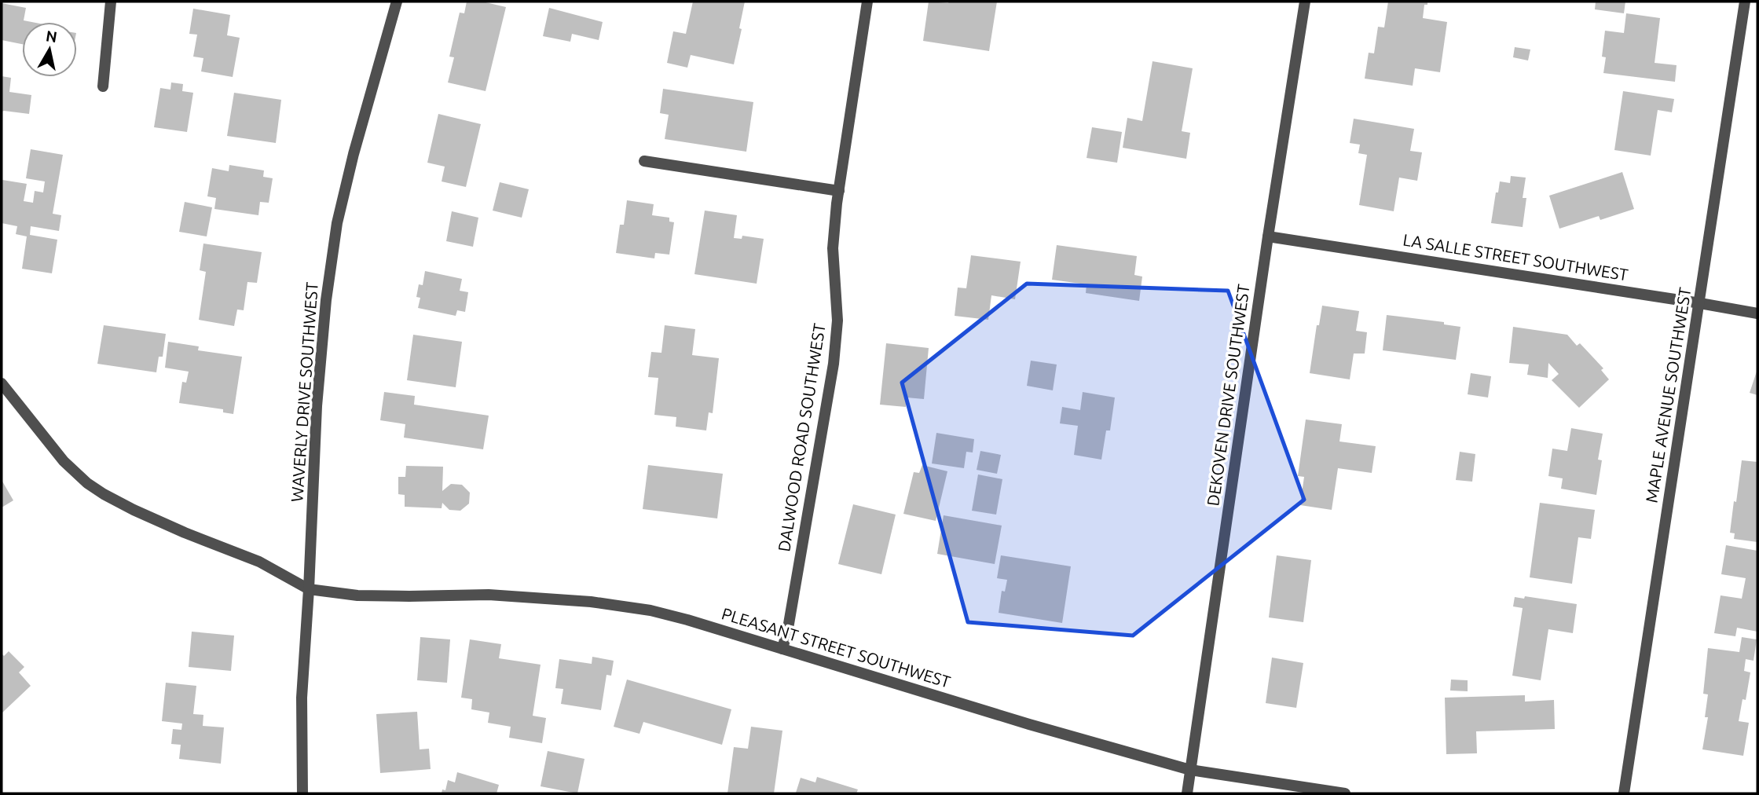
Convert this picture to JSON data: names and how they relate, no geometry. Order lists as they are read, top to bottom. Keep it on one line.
{"streets":{"street":["LA SALLE STREET SOUTHWEST","WAVERLY DRIVE SOUTHWEST","DEKOVEN DRIVE SOUTHWEST","MAPLE AVENUE SOUTHWEST","DALWOOD ROAD SOUTHWEST","PLEASANT STREET SOUTHWEST"]},"crossings":[["LA SALLE STREET SOUTHWEST","DEKOVEN DRIVE SOUTHWEST"],["LA SALLE STREET SOUTHWEST","MAPLE AVENUE SOUTHWEST"],["WAVERLY DRIVE SOUTHWEST","PLEASANT STREET SOUTHWEST"],["DEKOVEN DRIVE SOUTHWEST","PLEASANT STREET SOUTHWEST"],["DALWOOD ROAD SOUTHWEST","PLEASANT STREET SOUTHWEST"]],"north":"top"}
